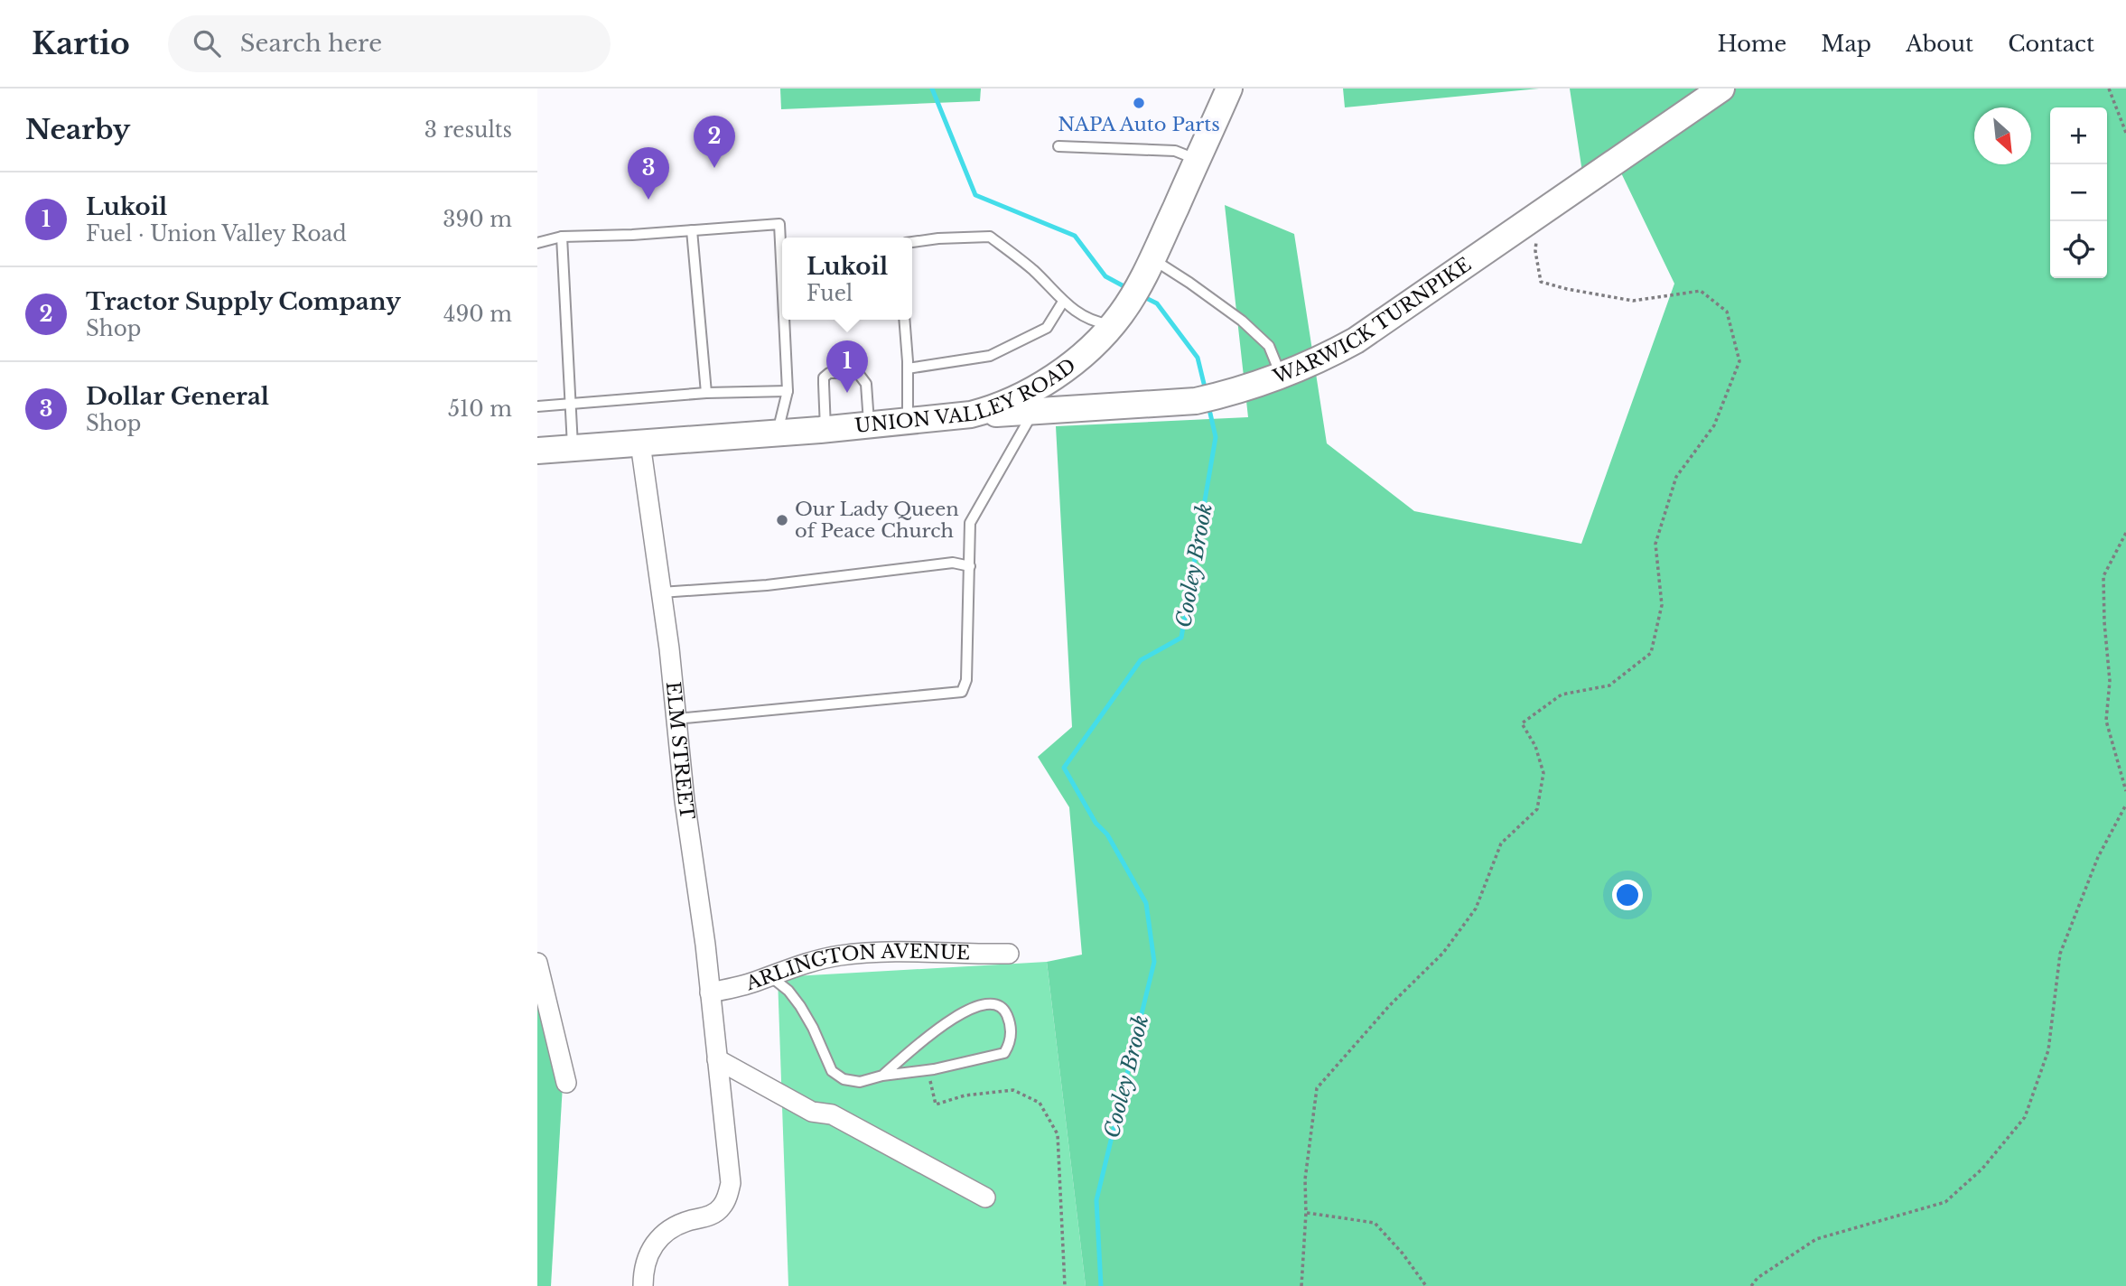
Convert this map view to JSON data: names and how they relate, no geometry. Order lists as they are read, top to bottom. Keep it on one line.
{"streets":{"main road":["WARWICK TURNPIKE","UNION VALLEY ROAD"],"street":["ELM STREET","ARLINGTON AVENUE"]},"crossings":[["WARWICK TURNPIKE","UNION VALLEY ROAD"],["UNION VALLEY ROAD","ELM STREET"],["ELM STREET","ARLINGTON AVENUE"]],"water":["Cooley Brook"],"places":["NAPA Auto Parts","Our Lady Queen of Peace Church"],"north":"bottom right","page":{"header":"Kartio","search":"Search here","nav":["Home","Map","About","Contact"],"heading":["Nearby","3 results"],"map_buttons":["+","−"],"pins":["2","3","1"],"list":[{"mark":"1","name":"Lukoil","note":"Fuel · Union Valley Road","value":"390 m"},{"mark":"2","name":"Tractor Supply Company","note":"Shop","value":"490 m"},{"mark":"3","name":"Dollar General","note":"Shop","value":"510 m"}],"popup":["Lukoil","Fuel"]}}
